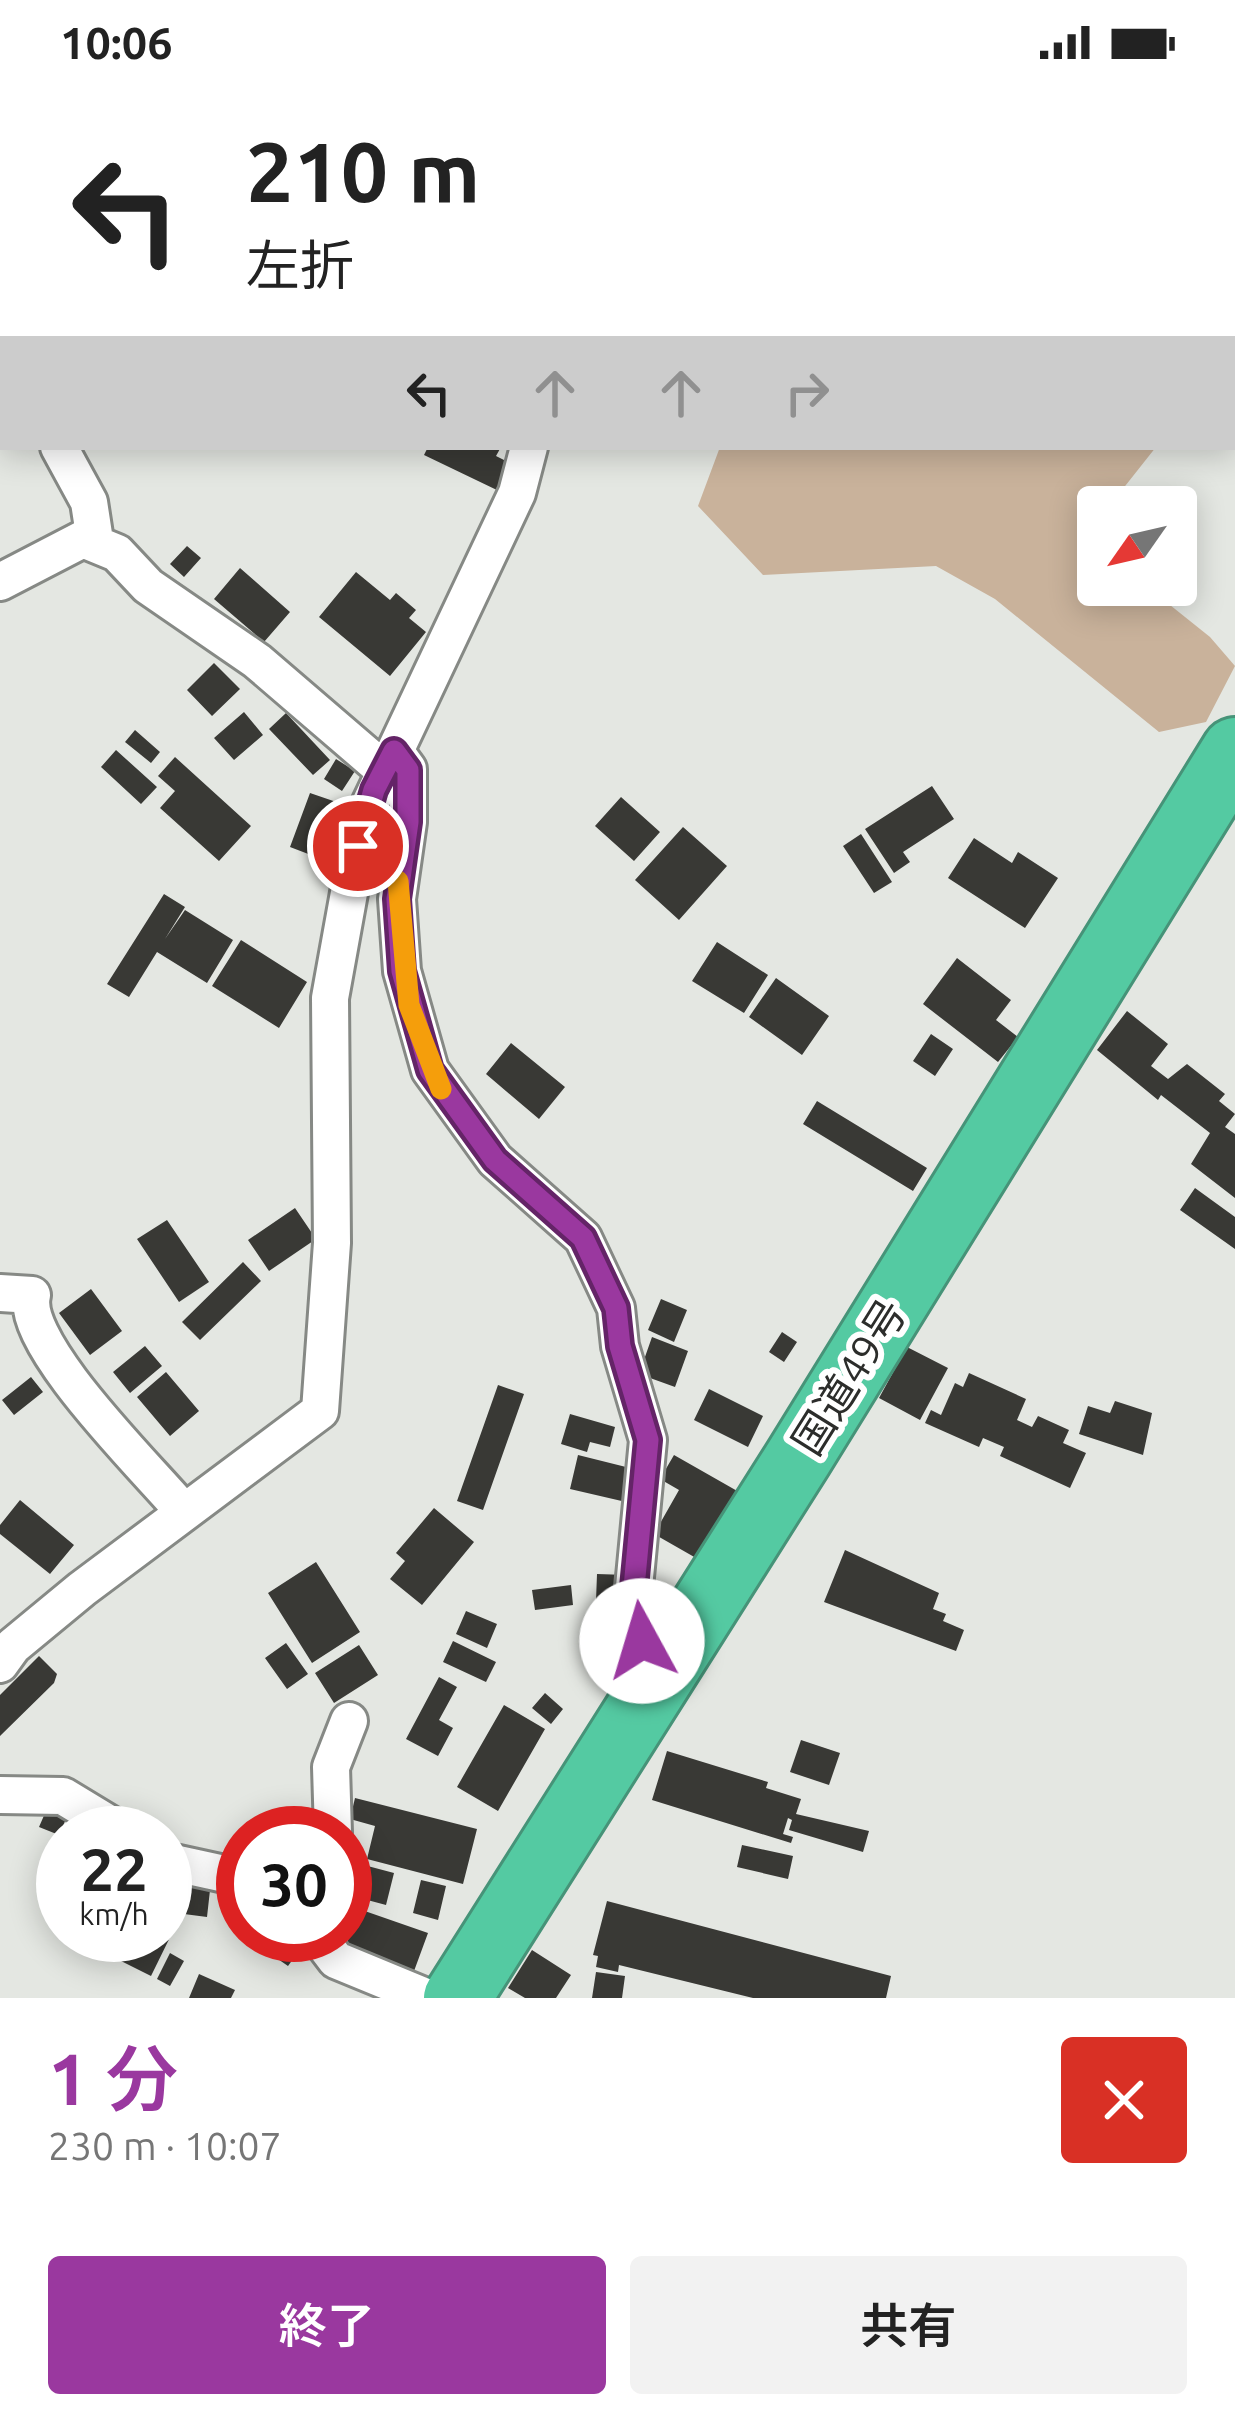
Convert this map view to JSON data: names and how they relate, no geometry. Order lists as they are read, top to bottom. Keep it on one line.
{"streets":{"highway":["国道49号"]},"north":"bottom left","page":{"status":"10:06","turn":["210 m","左折"],"speed":"22 km/h","limit":"30","heading":["1 分","230 m · 10:07"],"buttons":["終了","共有"]}}
